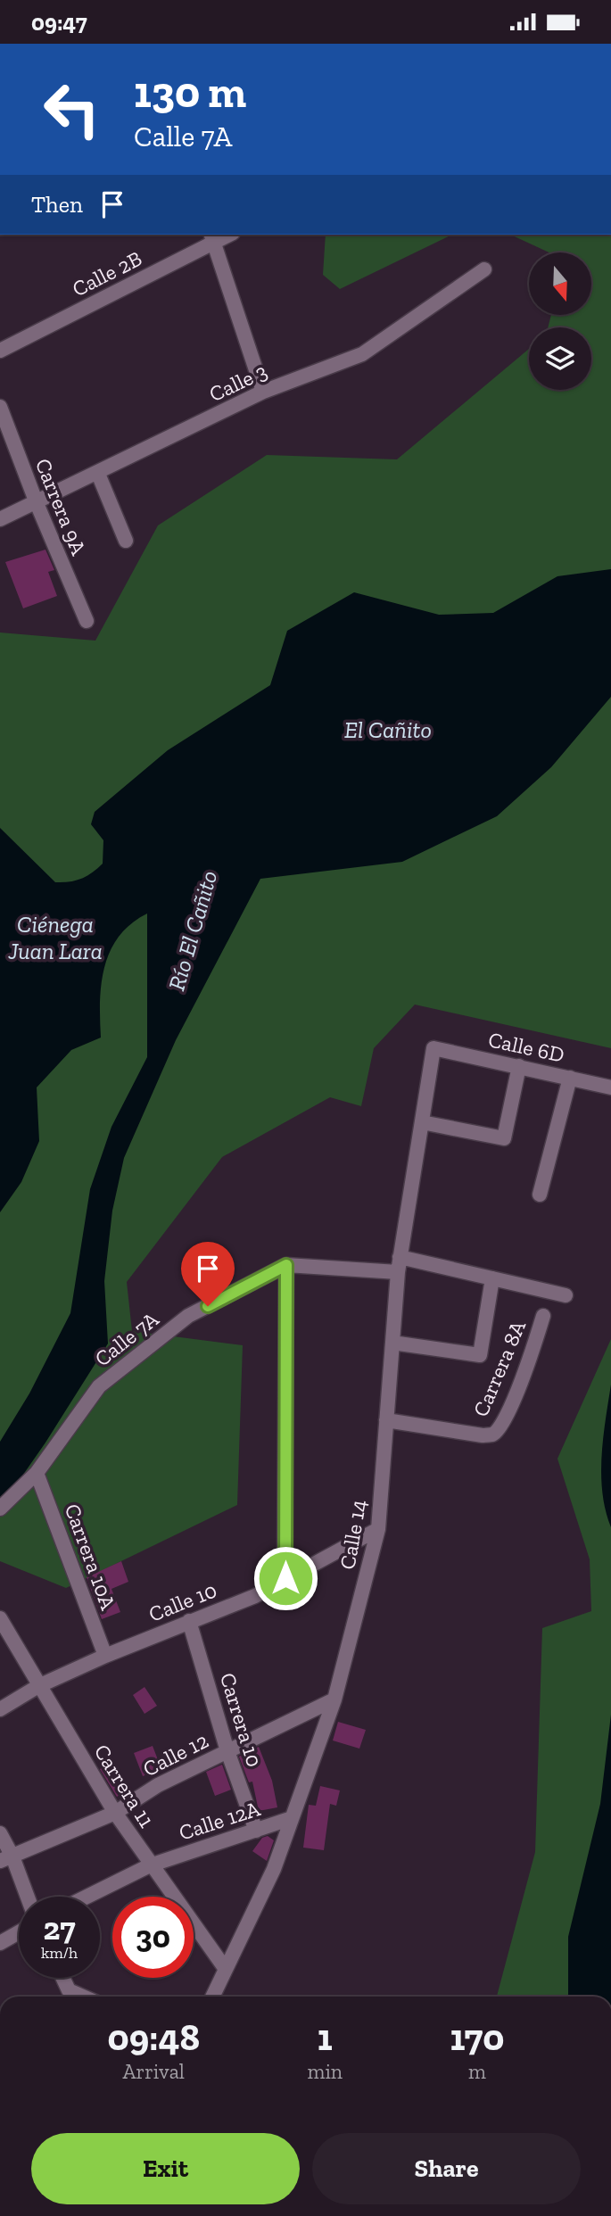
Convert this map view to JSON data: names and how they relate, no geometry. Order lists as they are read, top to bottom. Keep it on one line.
{"streets":{"street":["Calle 2B","Calle 3","Carrera 9A","Calle 6D","Calle 7A","Carrera 8A","Calle 14","Carrera 10A","Calle 10","Carrera 10","Calle 12","Carrera 11","Calle 12A"]},"crossings":[["Calle 3","Carrera 9A"],["Calle 6D","Calle 14"],["Calle 7A","Carrera 10A"],["Carrera 8A","Calle 14"],["Calle 14","Calle 10"],["Calle 14","Calle 12"],["Calle 14","Carrera 11"],["Calle 14","Calle 12A"],["Carrera 10A","Calle 10"],["Calle 10","Carrera 10"],["Calle 10","Carrera 11"],["Carrera 10","Calle 12"],["Carrera 10","Calle 12A"],["Calle 12","Carrera 11"],["Carrera 11","Calle 12A"]],"water":["El Cañito","Ciénega Juan Lara","Río El Cañito"],"north":"bottom","page":{"status":"09:47","turn":["130 m","Calle 7A"],"then":"Then","speed":"27 km/h","limit":"30","eta":["09:48","Arrival","1","min","170","m"],"buttons":["Exit","Share"]}}
